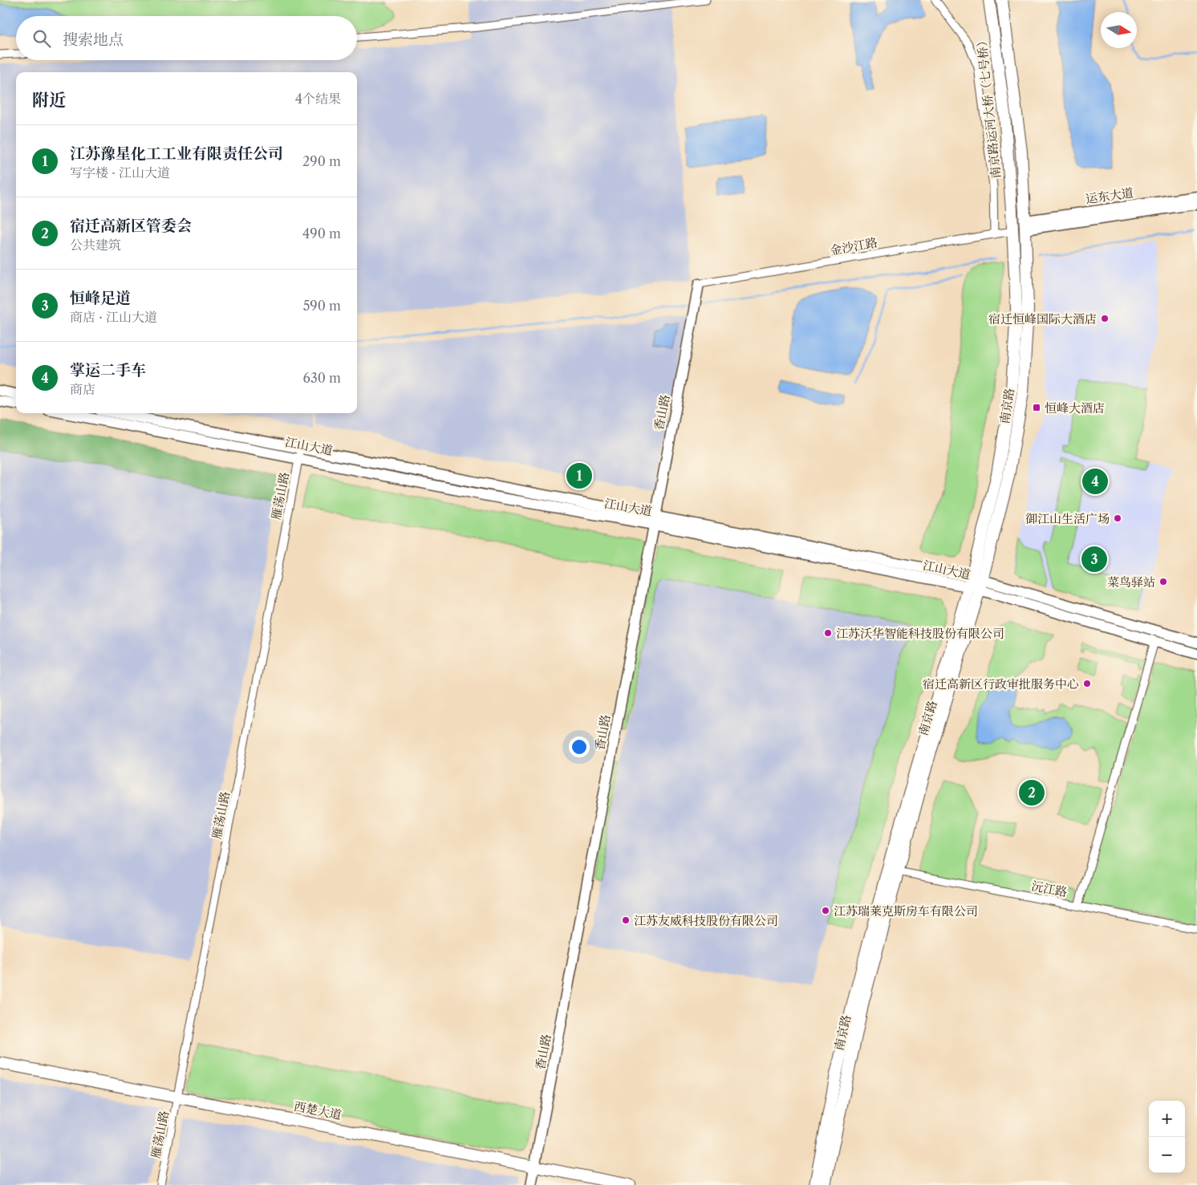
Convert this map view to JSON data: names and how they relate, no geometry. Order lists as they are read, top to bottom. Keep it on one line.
{"streets":{"main road":["南京路运河大桥（七号桥）","南京路","西楚大道"],"street":["运东大道","金沙江路","香山路","江山大道","雁荡山路","沅江路"]},"crossings":[["南京路运河大桥（七号桥）","南京路"],["运东大道","南京路"],["金沙江路","南京路"],["金沙江路","香山路"],["南京路","江山大道"],["南京路","沅江路"],["香山路","江山大道"],["香山路","西楚大道"],["江山大道","雁荡山路"],["雁荡山路","西楚大道"]],"places":{"other":["宿迁恒峰国际大酒店","御江山生活广场","菜鸟驿站","江苏沃华智能科技股份有限公司","宿迁高新区行政审批服务中心","江苏瑞莱克斯房车有限公司","江苏友威科技股份有限公司"],"transit":["恒峰大酒店"]},"north":"right","page":{"search":"搜索地点","heading":["附近","4个结果"],"list":[{"mark":"1","name":"江苏豫星化工工业有限责任公司","note":"写字楼 · 江山大道","value":"290 m"},{"mark":"2","name":"宿迁高新区管委会","note":"公共建筑","value":"490 m"},{"mark":"3","name":"恒峰足道","note":"商店 · 江山大道","value":"590 m"},{"mark":"4","name":"掌运二手车","note":"商店","value":"630 m"}],"pins":["1","4","3","2"],"map_buttons":["+","−"]}}
